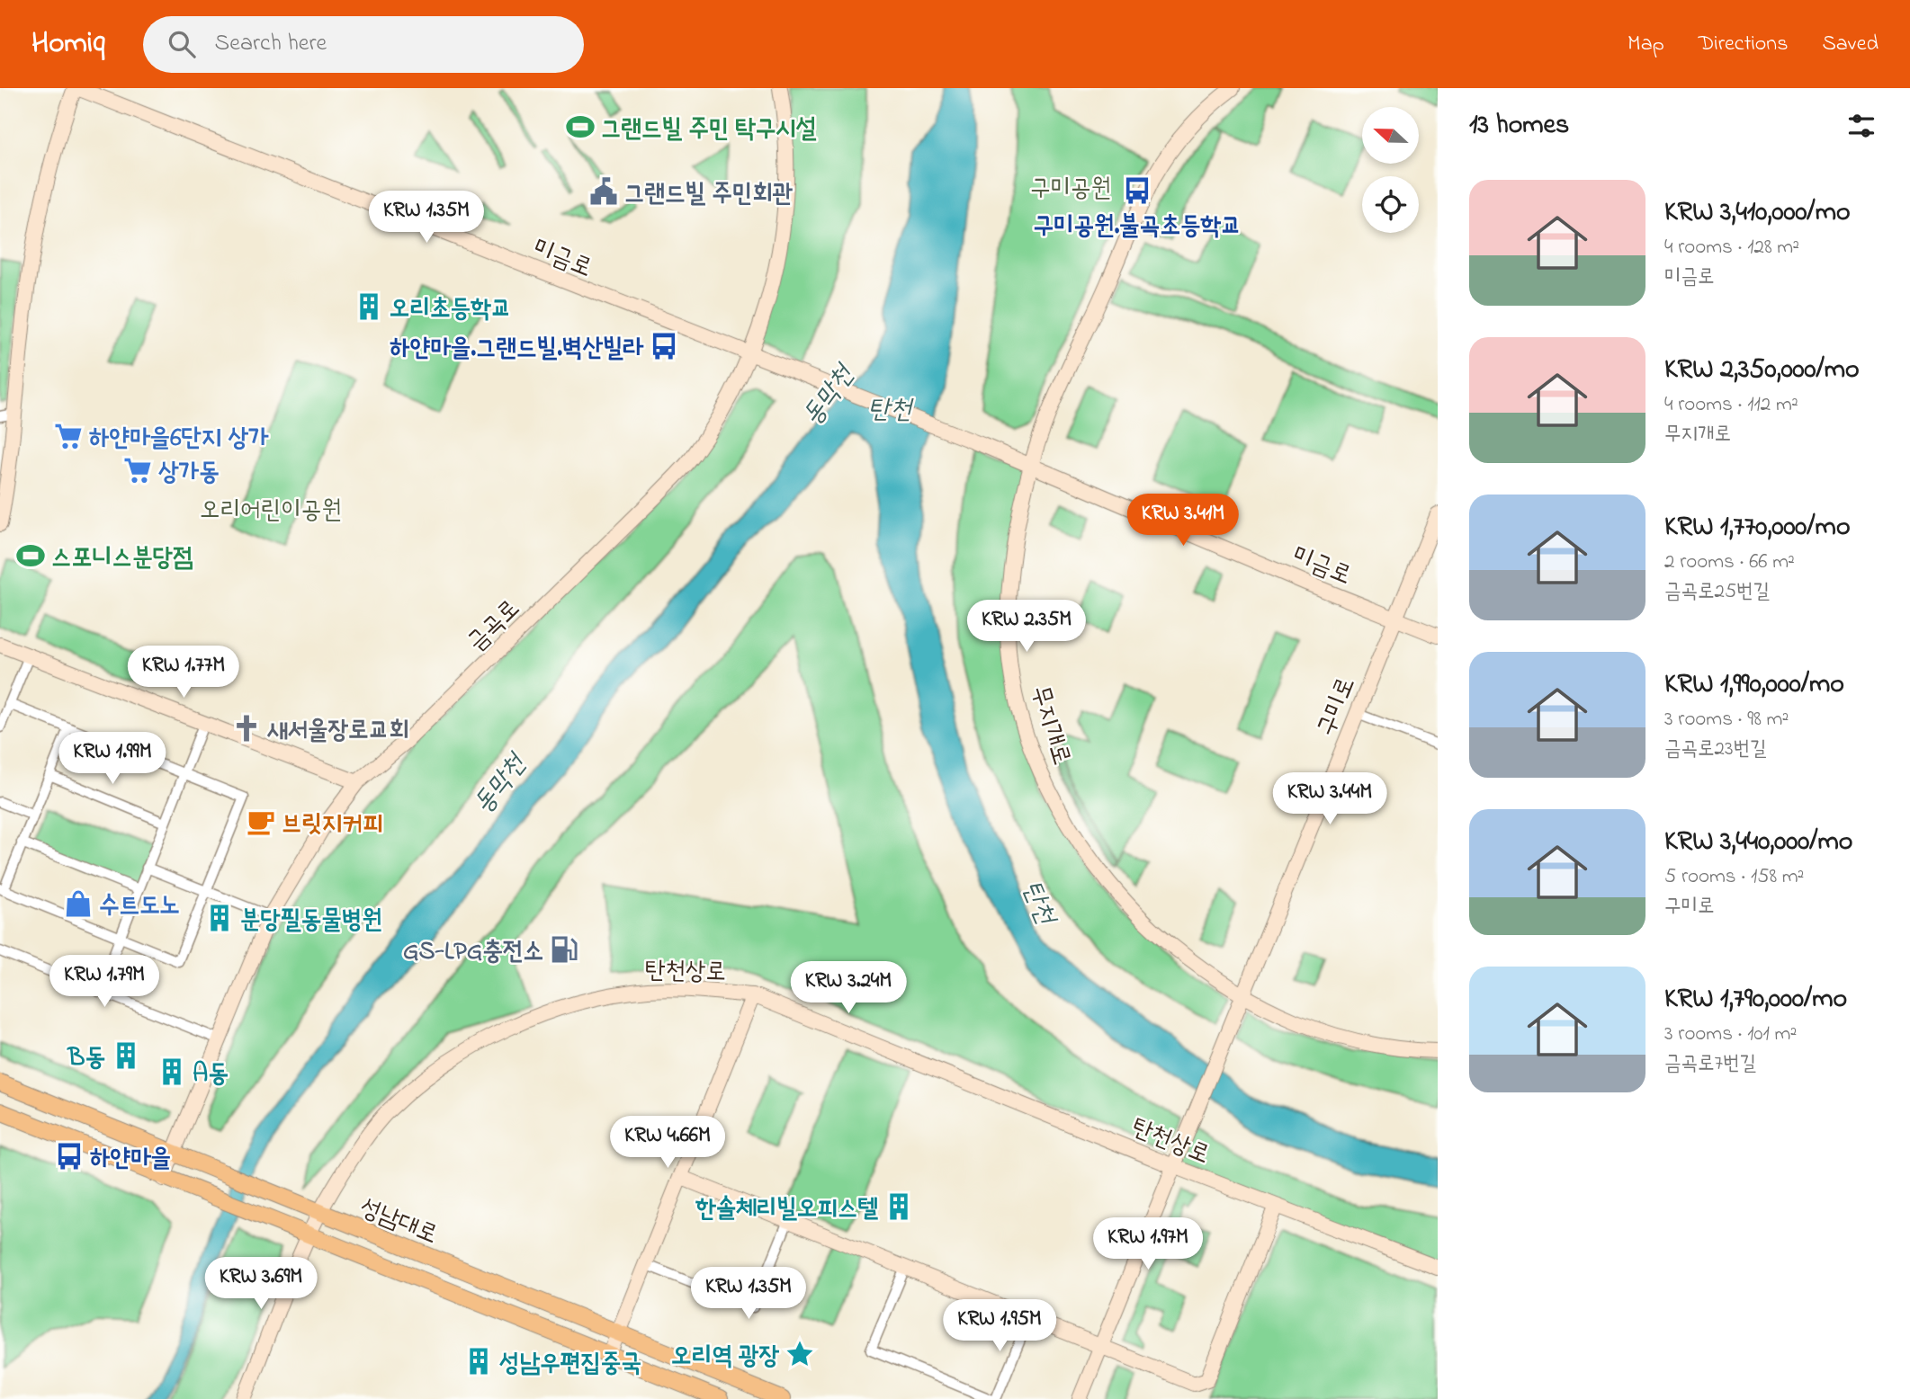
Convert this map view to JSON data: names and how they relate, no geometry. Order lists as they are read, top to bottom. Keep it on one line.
{"streets":{"main road":["성남대로"],"street":["미금로","금곡로","구미로","무지개로","탄천상로"]},"crossings":[["미금로","금곡로"],["미금로","구미로"],["미금로","무지개로"],["금곡로","성남대로"],["구미로","무지개로"],["구미로","탄천상로"],["탄천상로","성남대로"]],"water":["동막천","탄천"],"parks":["구미공원","오리어린이공원"],"places":{"sports":["그랜드빌 주민 탁구시설","스포니스분당점"],"bus stop":["구미공원.불곡초등학교","하얀마을.그랜드빌.벽산빌라","하얀마을"],"public building":["그랜드빌 주민회관"],"building":["오리초등학교","분당필동물병원","B동","A동","한솔체리빌오피스텔","성남우편집중국"],"supermarket":["하얀마을6단지 상가","상가동"],"church":["새서울장로교회"],"cafe":["브릿지커피"],"shop":["수트도노"],"fuel station":["GS-LPG충전소"],"place":["오리역 광장"]},"north":"left","page":{"header":"Homiq","search":"Search here","nav":["Map","Directions","Saved"],"heading":"13 homes","list":[{"name":"KRW 3,410,000/mo","note":"4 rooms · 128 m² · 미금로"},{"name":"KRW 2,350,000/mo","note":"4 rooms · 112 m² · 무지개로"},{"name":"KRW 1,770,000/mo","note":"2 rooms · 66 m² · 금곡로25번길"},{"name":"KRW 1,990,000/mo","note":"3 rooms · 98 m² · 금곡로23번길"},{"name":"KRW 3,440,000/mo","note":"5 rooms · 158 m² · 구미로"},{"name":"KRW 1,790,000/mo","note":"3 rooms · 101 m² · 금곡로7번길"}],"price":["KRW 1.35M","KRW 3.41M","KRW 2.35M","KRW 1.77M","KRW 1.99M","KRW 3.44M","KRW 1.79M","KRW 3.24M","KRW 4.66M","KRW 1.97M","KRW 3.69M","KRW 1.35M","KRW 1.95M"]}}
